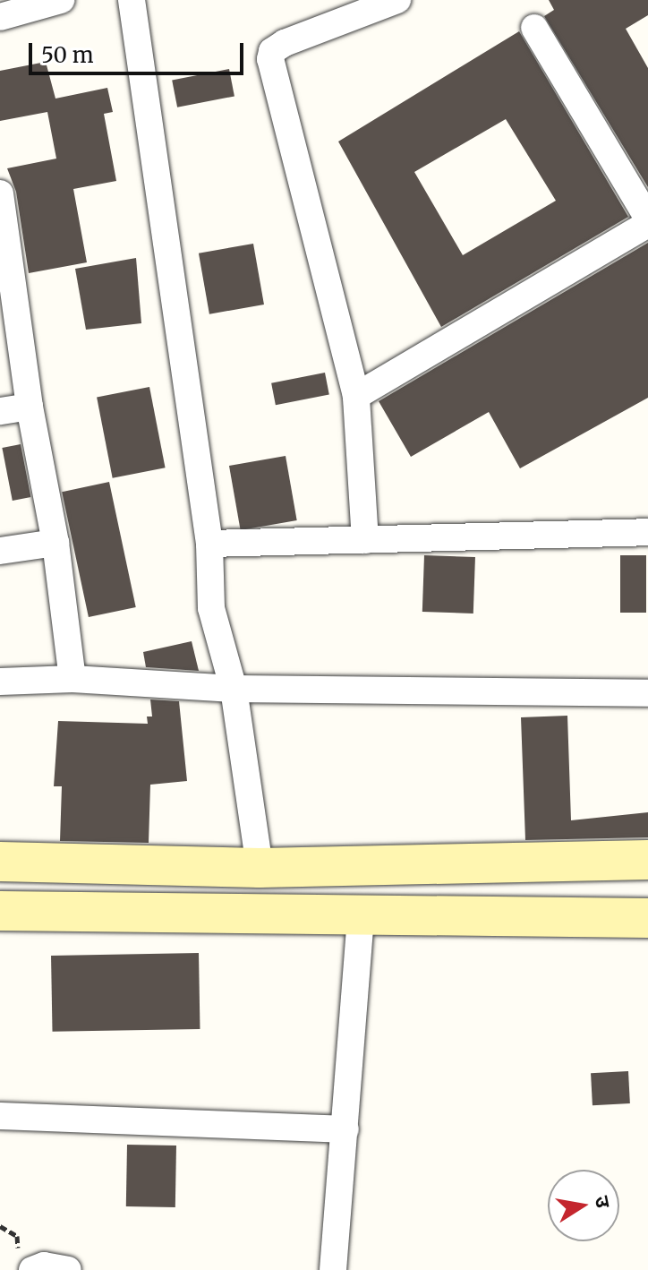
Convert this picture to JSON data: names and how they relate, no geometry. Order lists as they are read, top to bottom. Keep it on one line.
{"scale_bar":"50 m","north":"right"}
